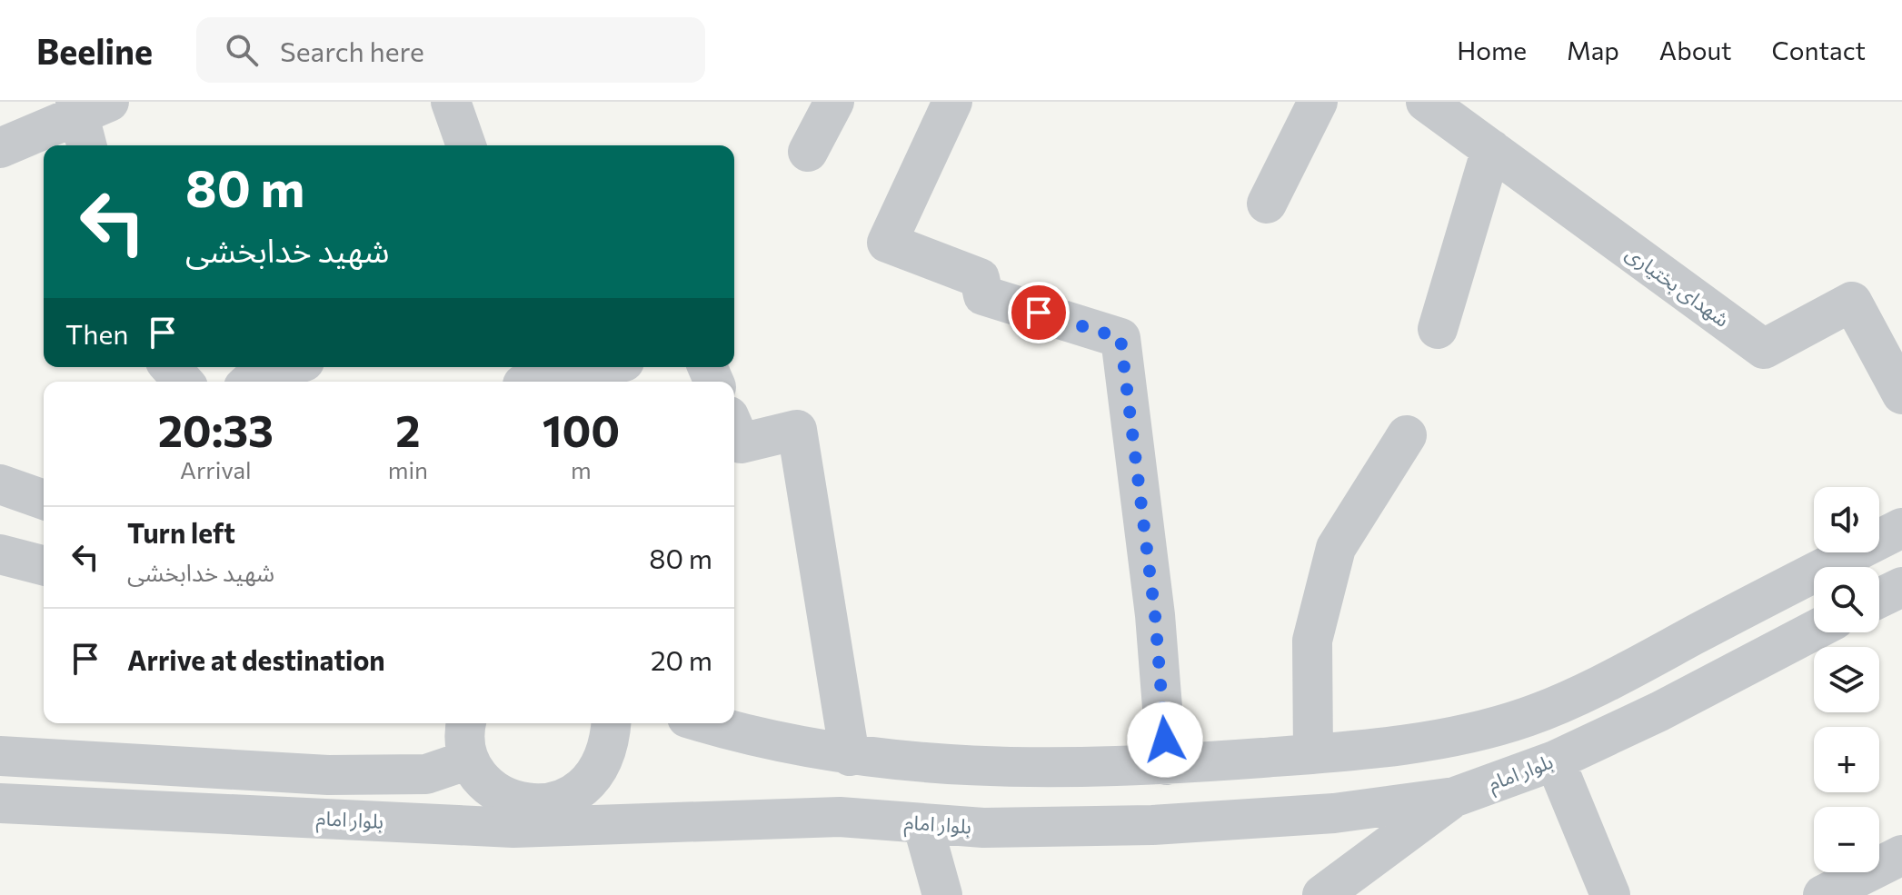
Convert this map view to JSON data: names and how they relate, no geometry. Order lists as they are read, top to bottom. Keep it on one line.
{"streets":{"street":["شهدای بختیاری","بلوار امام"]},"page":{"header":"Beeline","search":"Search here","nav":["Home","Map","About","Contact"],"turn":["80 m","شهید خدابخشی"],"then":"Then","eta":["20:33","Arrival","2","min","100","m"],"map_buttons":["+","−"],"list":[{"name":"Turn left","note":"شهید خدابخشی","value":"80 m"},{"name":"Arrive at destination","value":"20 m"}]}}
